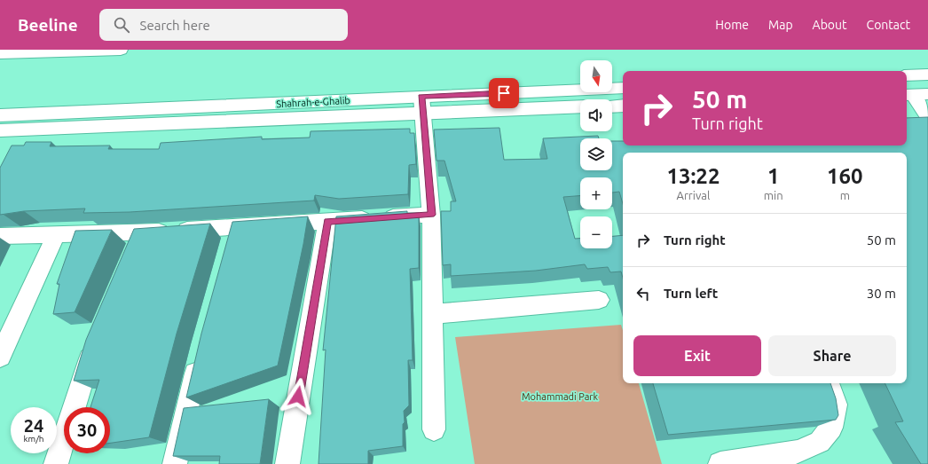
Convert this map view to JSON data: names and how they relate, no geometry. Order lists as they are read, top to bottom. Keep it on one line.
{"streets":{"street":["Shahrah-e-Ghalib"]},"parks":["Mohammadi Park"],"north":"bottom","page":{"header":"Beeline","search":"Search here","nav":["Home","Map","About","Contact"],"map_buttons":["+","−"],"turn":["50 m","Turn right"],"eta":["13:22","Arrival","1","min","160","m"],"list":[{"name":"Turn right","value":"50 m"},{"name":"Turn left","value":"30 m"}],"buttons":["Exit","Share"],"speed":"24 km/h","limit":"30"}}
